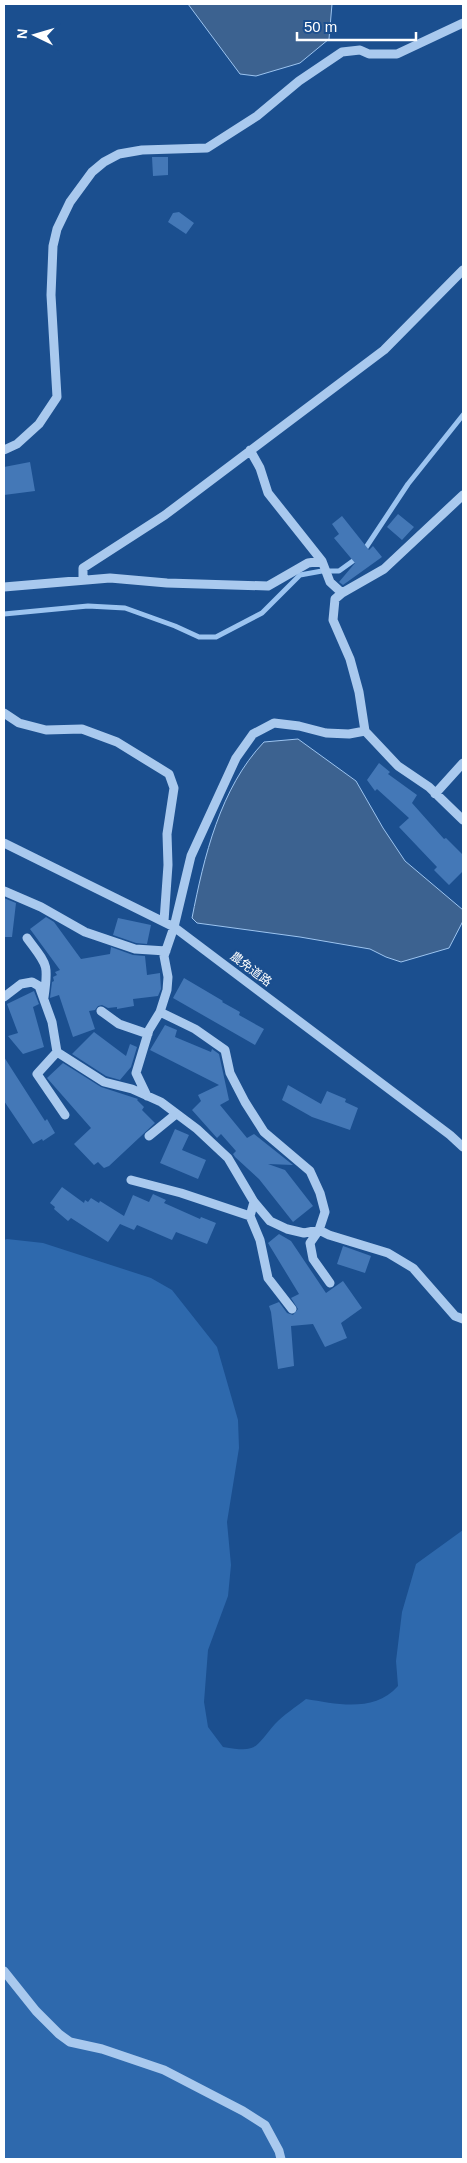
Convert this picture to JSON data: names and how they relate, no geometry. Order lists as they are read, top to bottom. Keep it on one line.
{"streets":{"street":["農免道路"]},"scale_bar":"50 m","north":"left"}
